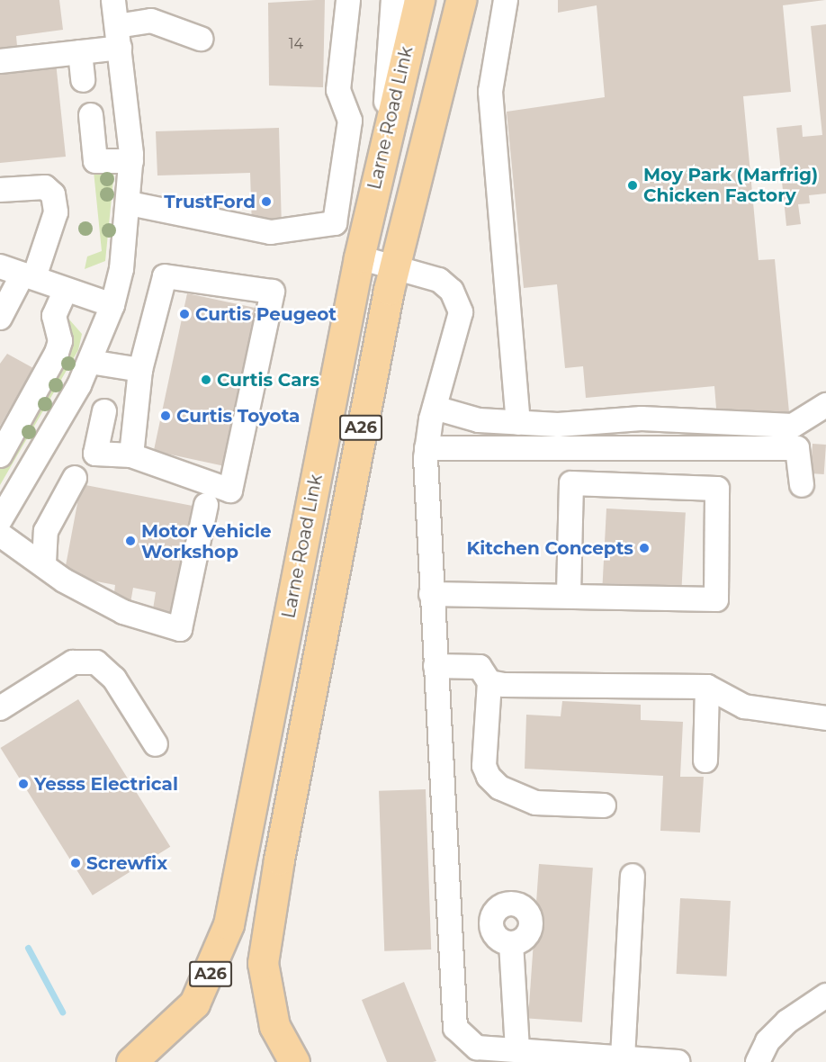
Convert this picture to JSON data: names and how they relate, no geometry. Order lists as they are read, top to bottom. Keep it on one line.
{"streets":{"main road":["Larne Road Link","A26"]},"places":["Moy Park (Marfrig) Chicken Factory","TrustFord","Curtis Peugeot","Curtis Cars","Curtis Toyota","Motor Vehicle Workshop","Kitchen Concepts","Yesss Electrical","Screwfix"],"house_numbers":["14"]}
